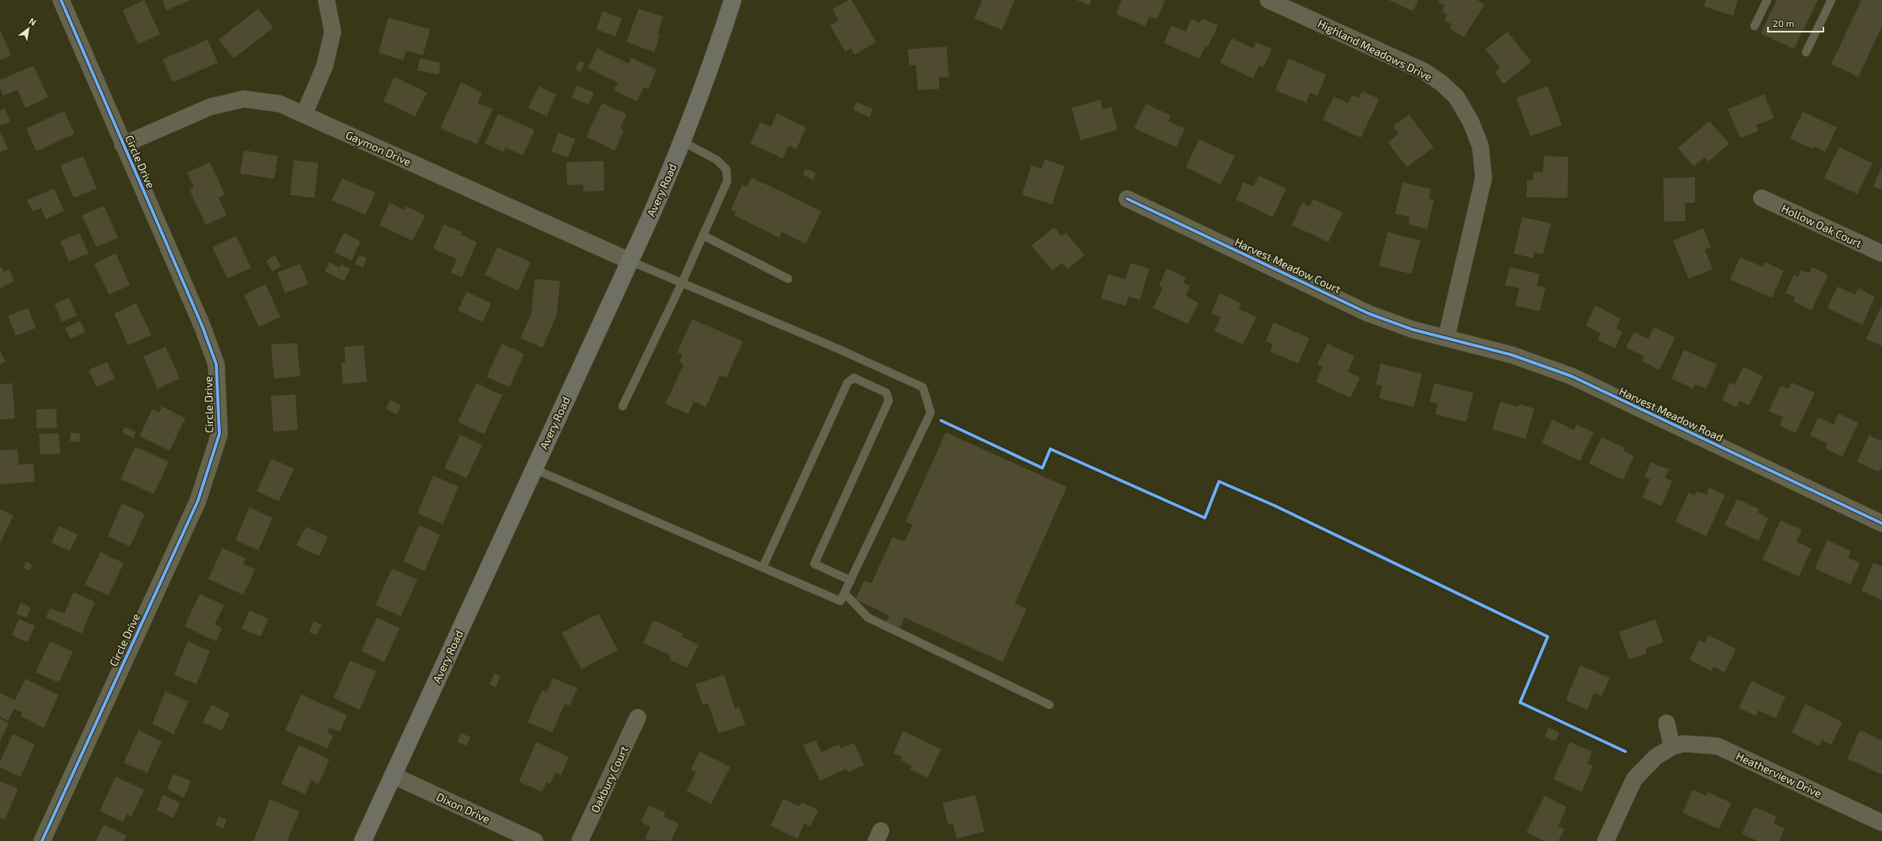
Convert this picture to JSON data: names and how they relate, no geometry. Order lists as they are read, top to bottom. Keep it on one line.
{"streets":{"main road":["Avery Road"],"street":["Highland Meadows Drive","Gaymon Drive","Circle Drive","Hollow Oak Court","Harvest Meadow Court","Harvest Meadow Road","Heatherview Drive","Oakbury Court","Dixon Drive"]},"crossings":[["Highland Meadows Drive","Harvest Meadow Court"],["Highland Meadows Drive","Harvest Meadow Road"],["Gaymon Drive","Circle Drive"],["Gaymon Drive","Avery Road"],["Avery Road","Dixon Drive"],["Harvest Meadow Court","Harvest Meadow Road"]],"scale_bar":"20 m","north":"top right"}
